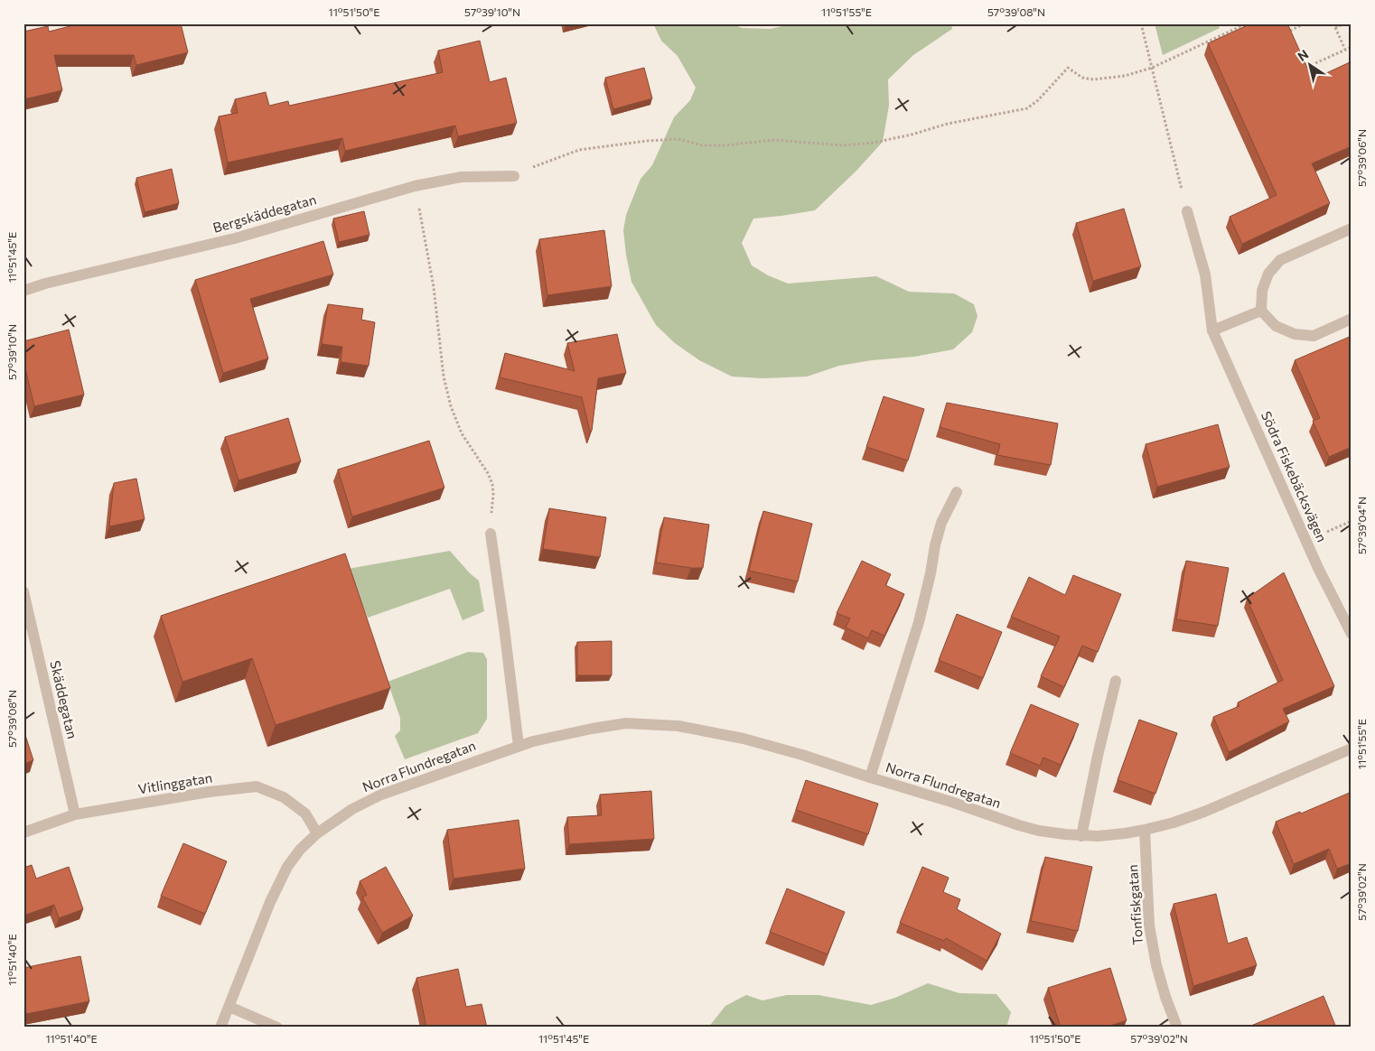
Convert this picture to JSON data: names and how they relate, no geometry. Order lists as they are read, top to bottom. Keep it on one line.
{"streets":{"street":["Bergskäddegatan","Södra Fiskebäcksvägen","Skäddegatan","Norra Flundregatan","Vitlinggatan","Tonfiskgatan"]},"crossings":[["Skäddegatan","Vitlinggatan"],["Norra Flundregatan","Vitlinggatan"],["Norra Flundregatan","Tonfiskgatan"]],"north":"top left","coordinates":["11°51'50\"E","57°39'10\"N","11°51'55\"E","57°39'08\"N","57°39'06\"N","11°51'45\"E","57°39'04\"N","57°39'02\"N","11°51'40\"E"]}
